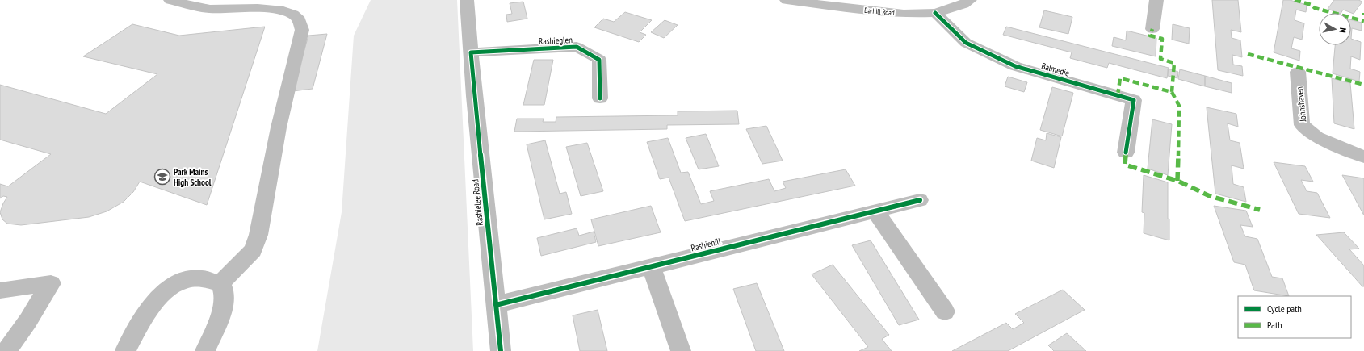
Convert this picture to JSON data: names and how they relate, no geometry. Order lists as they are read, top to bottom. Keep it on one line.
{"streets":{"street":["Barhill Road","Rashieglen","Balmedie","Johnshaven","Rashielee Road","Rashiehill"]},"crossings":[["Barhill Road","Balmedie"],["Rashieglen","Rashielee Road"],["Rashielee Road","Rashiehill"]],"places":{"school or university":["Park Mains High School"]},"legend":["Cycle path","Path"],"north":"right"}
